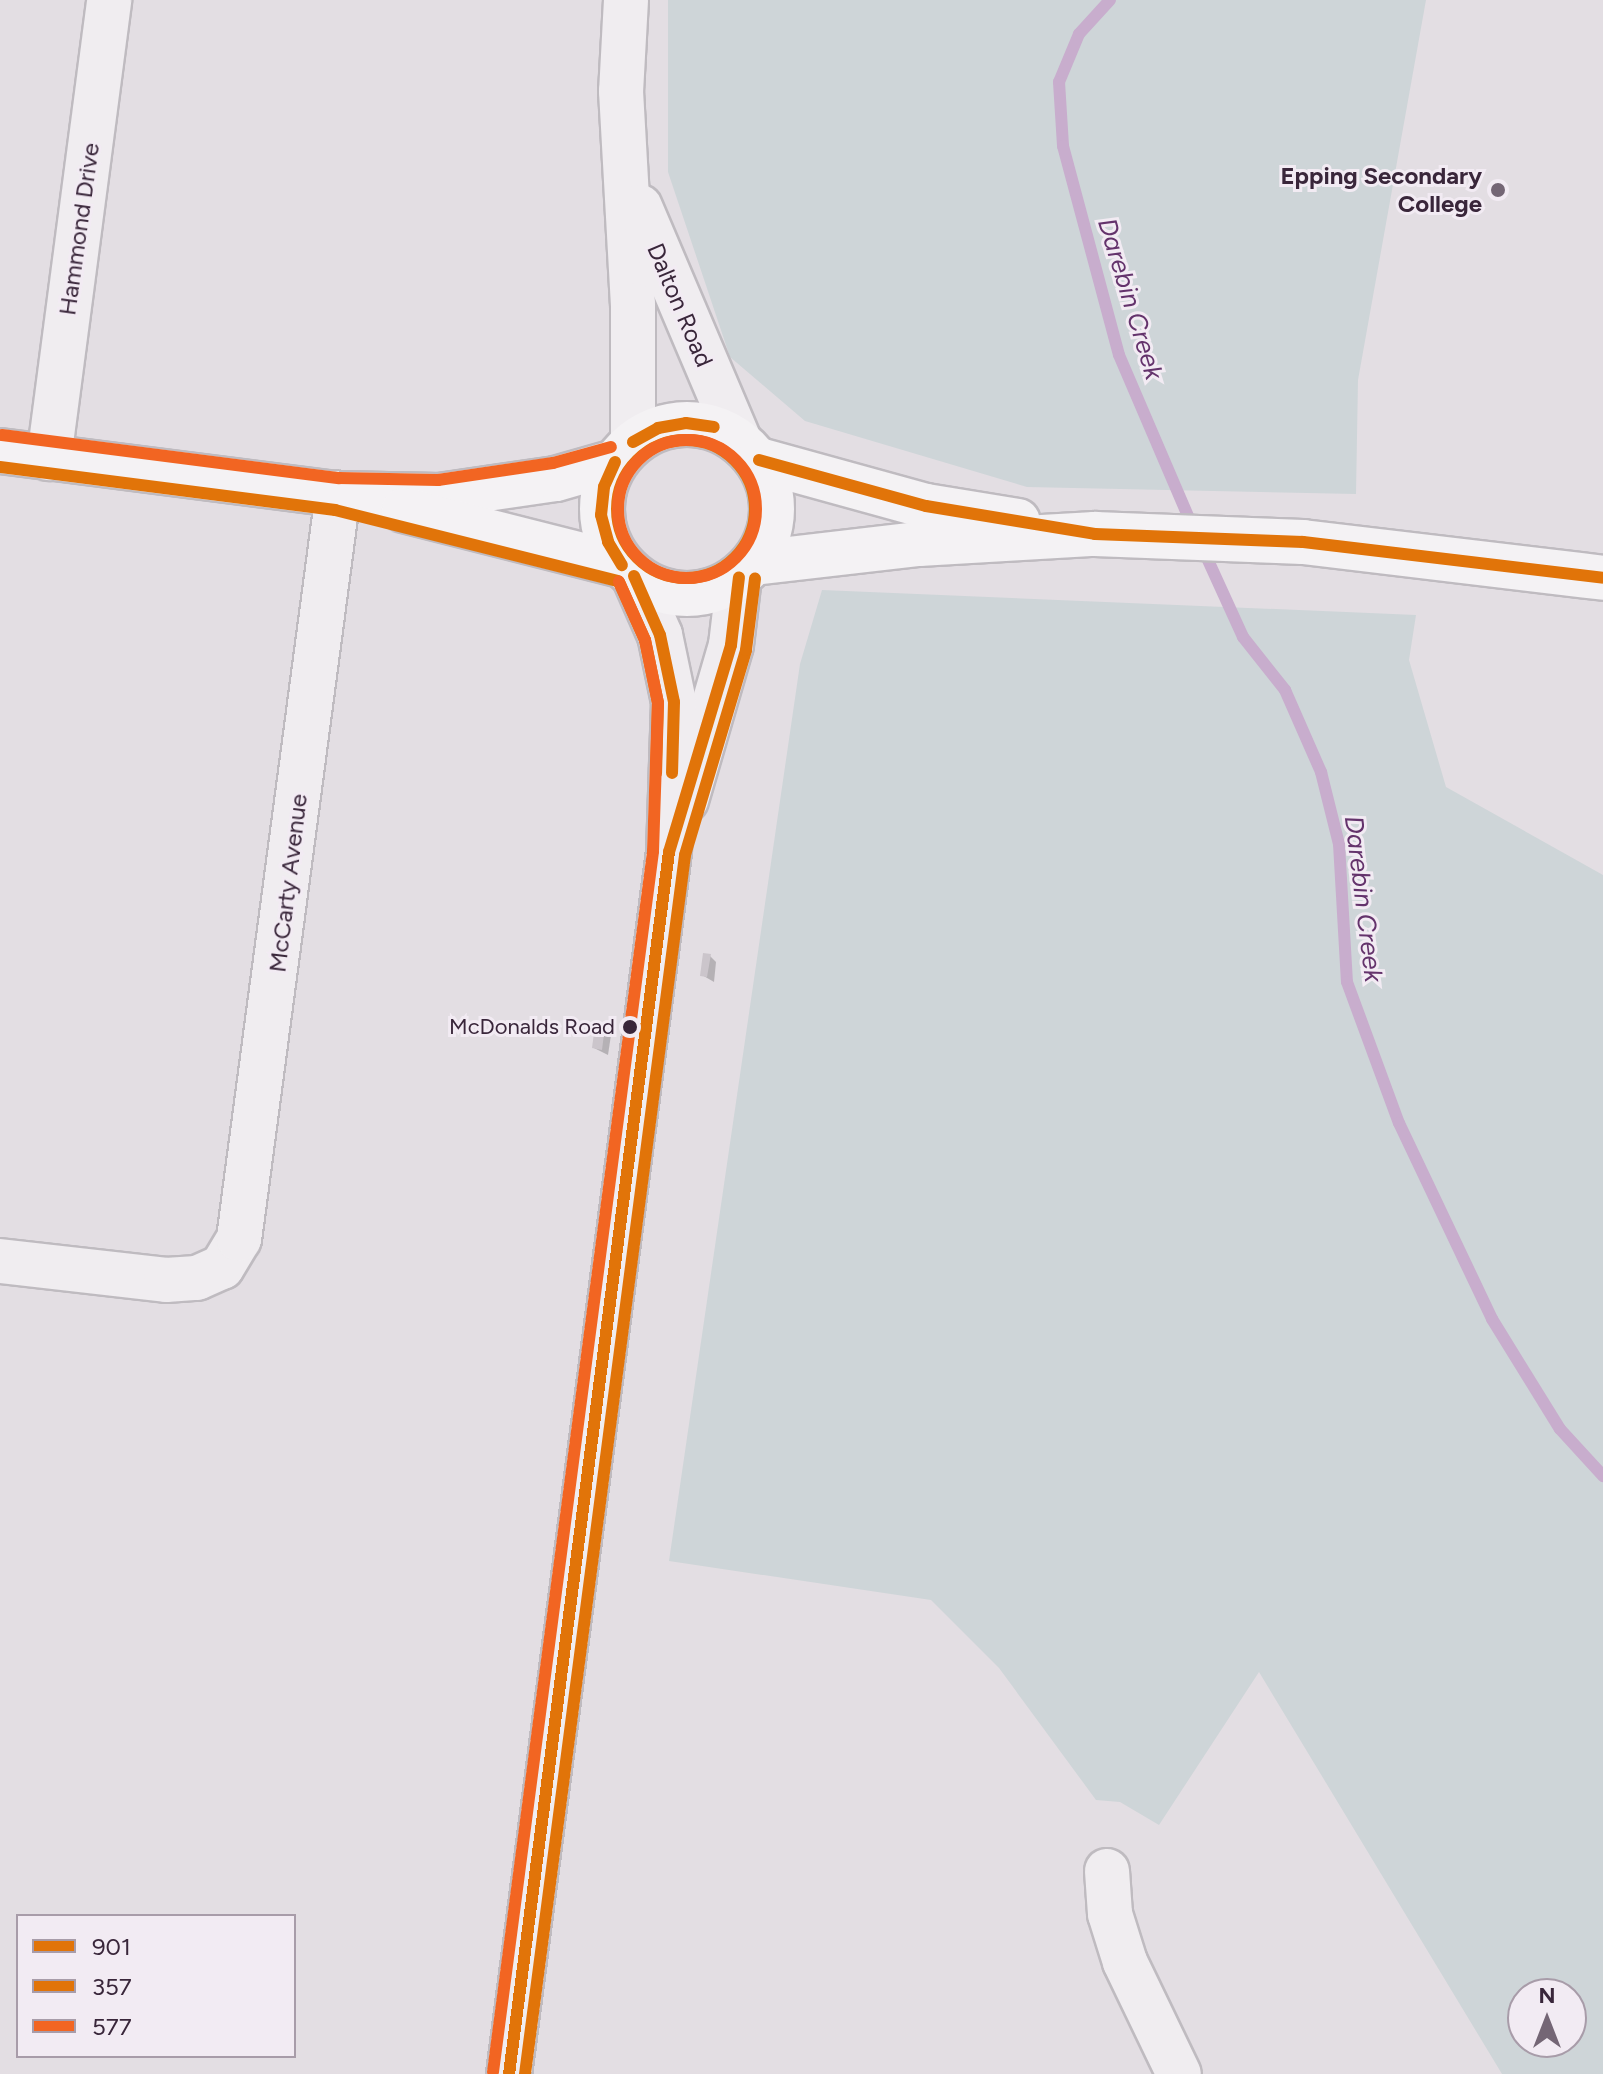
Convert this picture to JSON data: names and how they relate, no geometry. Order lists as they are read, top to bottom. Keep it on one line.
{"streets":{"street":["Hammond Drive","Dalton Road","McCarty Avenue"]},"water":["Darebin Creek"],"places":["Epping Secondary College","McDonalds Road"],"lines":["transit line 901","transit line 577","transit line 357"],"legend":["901","357","577"],"north":"top"}
